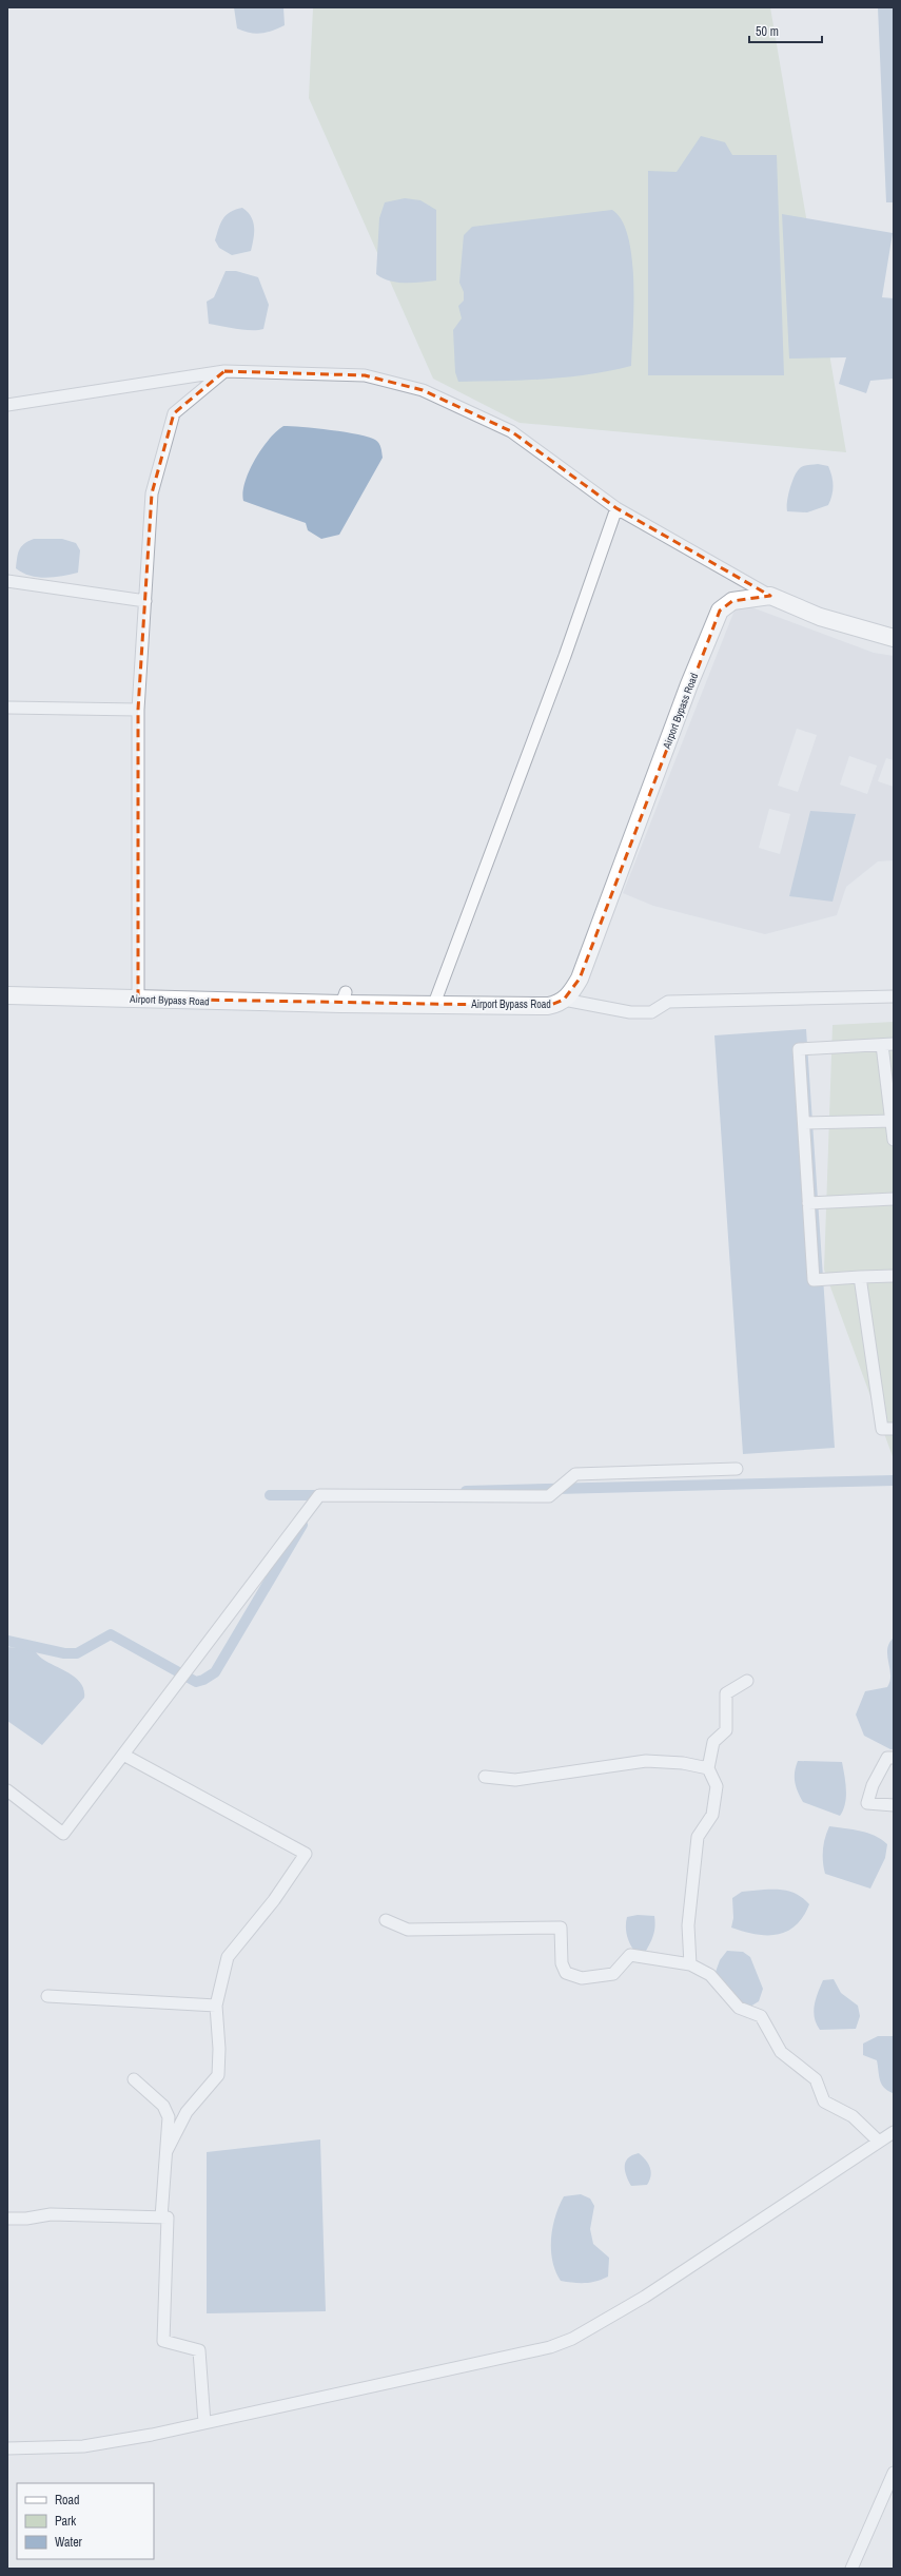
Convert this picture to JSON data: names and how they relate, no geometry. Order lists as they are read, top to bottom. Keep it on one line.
{"streets":{"street":["Airport Bypass Road"]},"legend":["Road","Park","Water"],"scale_bar":"50 m"}
